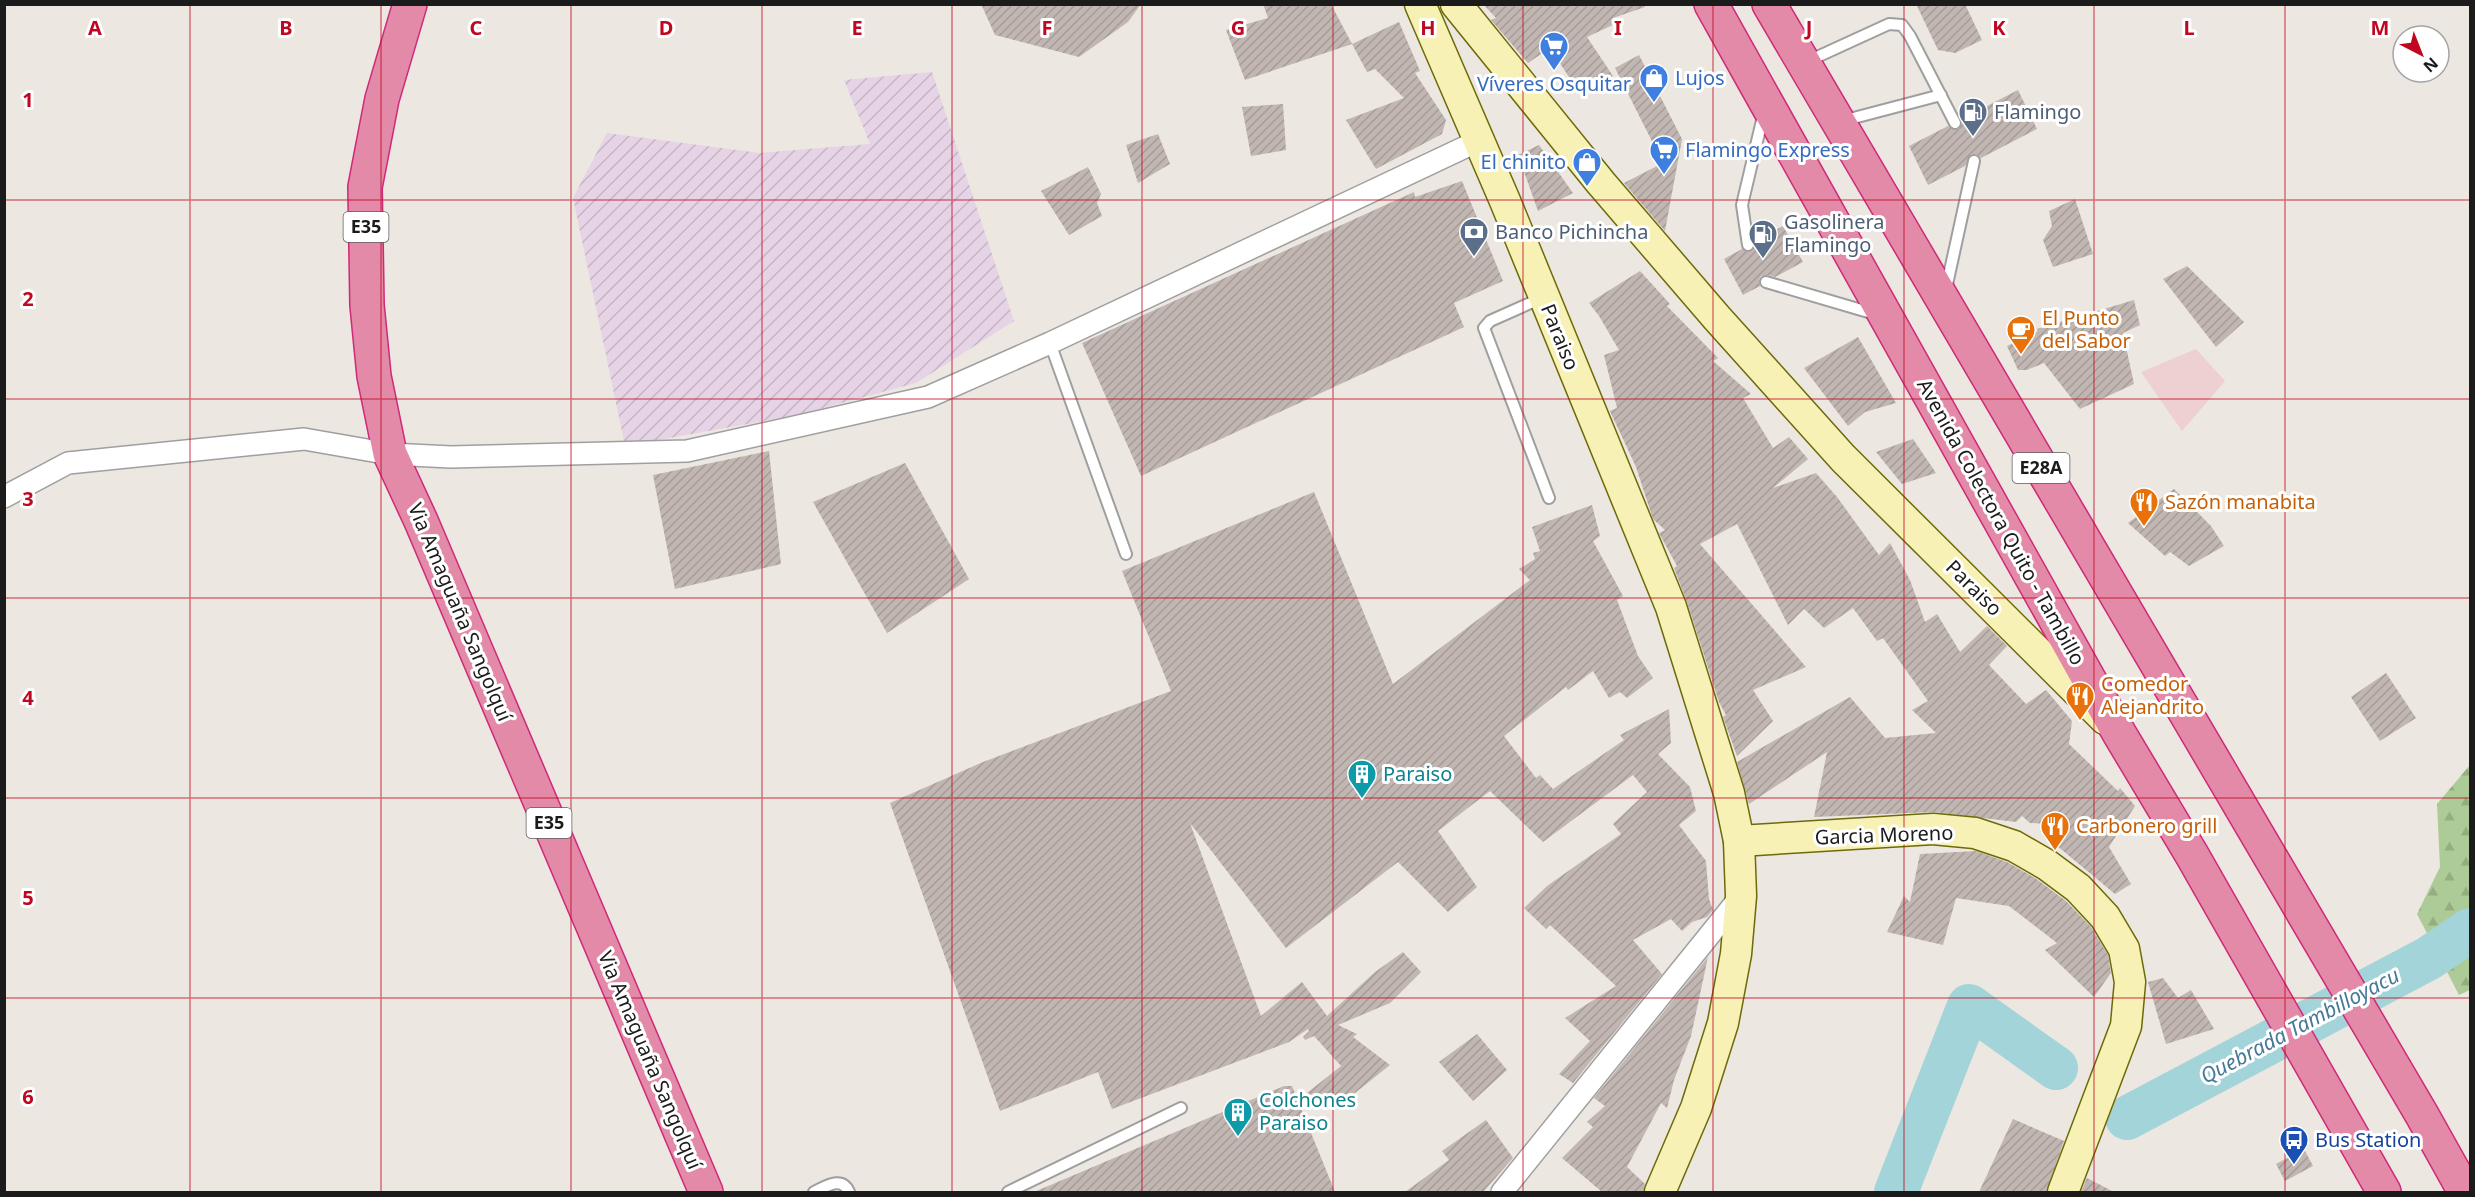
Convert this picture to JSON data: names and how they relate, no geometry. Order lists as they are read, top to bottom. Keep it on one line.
{"streets":{"highway":["E35","E28A","Avenida Colectora Quito - Tambillo","Via Amaguaña Sangolquí"],"street":["Paraiso","Garcia Moreno"]},"crossings":[["Paraiso","Avenida Colectora Quito - Tambillo"],["Paraiso","Garcia Moreno"]],"water":["Quebrada Tambilloyacu"],"places":{"supermarket":["Víveres Osquitar","Flamingo Express"],"shop":["Lujos","El chinito"],"fuel station":["Flamingo","Gasolinera Flamingo"],"bank":["Banco Pichincha"],"cafe":["El Punto del Sabor"],"restaurant":["Sazón manabita","Comedor Alejandrito","Carbonero grill"],"building":["Paraiso","Colchones Paraiso"],"bus stop":["Bus Station"]},"north":"bottom right","grid":{"columns":["A","B","C","D","E","F","G","H","I","J","K","L","M"],"rows":["1","2","3","4","5","6"]}}
